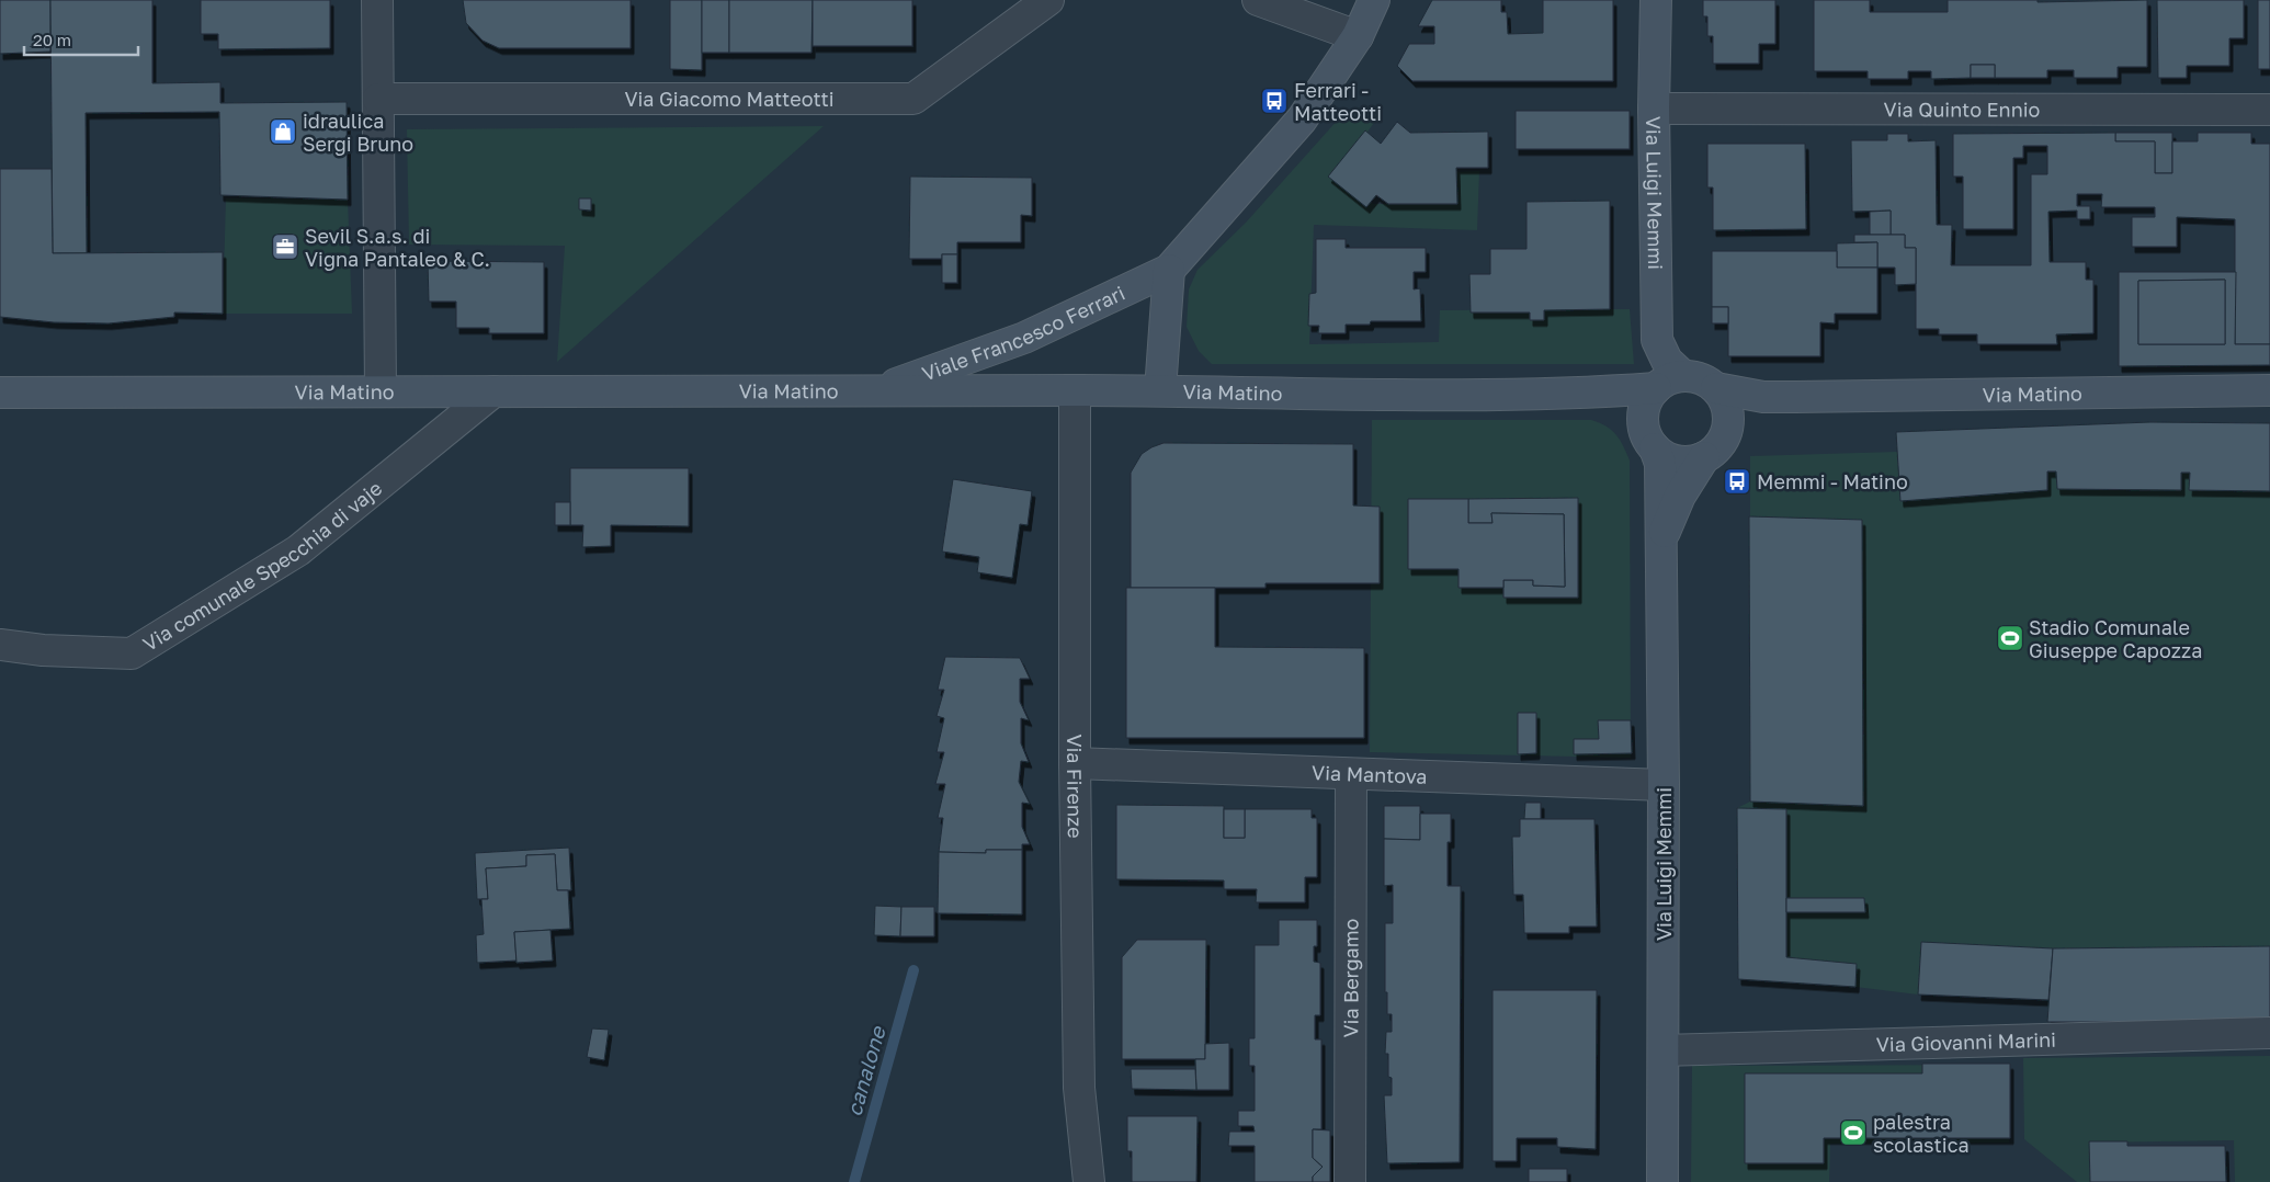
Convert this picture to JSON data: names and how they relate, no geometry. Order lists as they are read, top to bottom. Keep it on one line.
{"streets":{"street":["Via Giacomo Matteotti","Via Quinto Ennio","Via Luigi Memmi","Viale Francesco Ferrari","Via Matino","Via comunale Specchia di vaje","Via Mantova","Via Firenze","Via Bergamo","Via Giovanni Marini"]},"crossings":[["Via Quinto Ennio","Via Luigi Memmi"],["Via Luigi Memmi","Via Matino"],["Via Luigi Memmi","Via Mantova"],["Via Luigi Memmi","Via Giovanni Marini"],["Viale Francesco Ferrari","Via Matino"],["Via Matino","Via comunale Specchia di vaje"],["Via Matino","Via Firenze"],["Via Mantova","Via Firenze"],["Via Mantova","Via Bergamo"]],"water":["canalone"],"places":{"bus stop":["Ferrari - Matteotti","Memmi - Matino"],"shop":["idraulica Sergi Bruno"],"office":["Sevil S.a.s. di Vigna Pantaleo & C."],"sports":["Stadio Comunale Giuseppe Capozza","palestra scolastica"]},"scale_bar":"20 m"}
